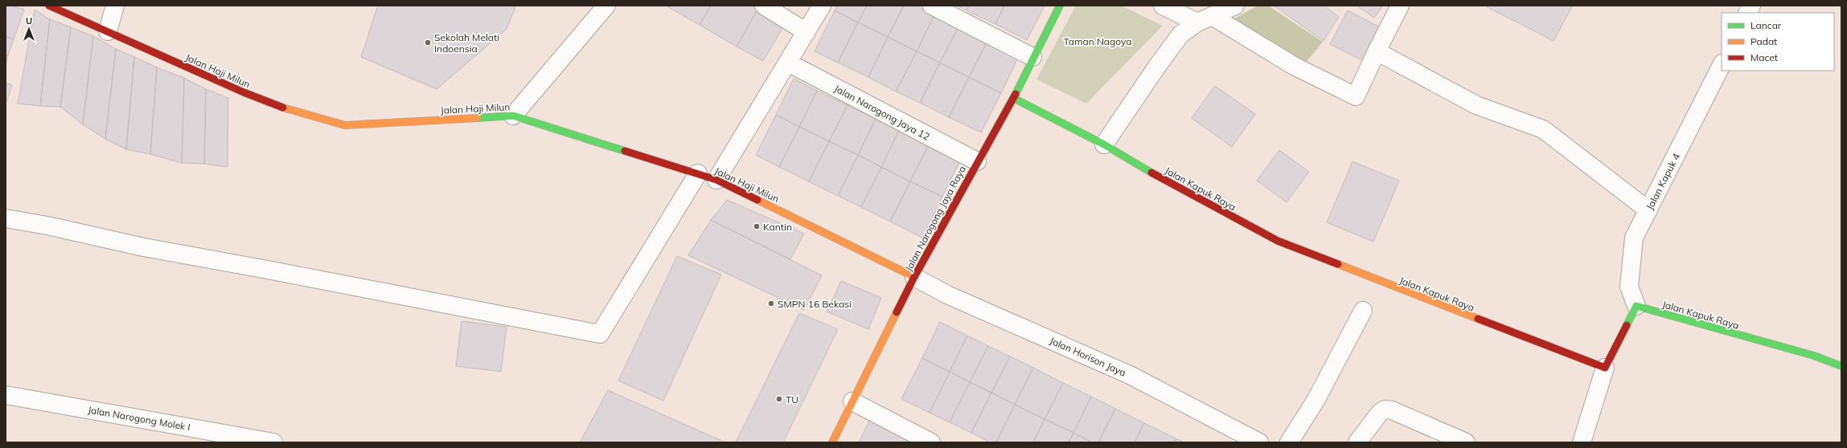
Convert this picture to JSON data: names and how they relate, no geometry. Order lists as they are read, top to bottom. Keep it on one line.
{"streets":{"street":["Jalan Haji Milun","Jalan Narogong Jaya 12","Jalan Kapuk 4","Jalan Kapuk Raya","Jalan Narogong Jaya Raya","Jalan Horison Jaya","Jalan Narogong Molek I"]},"crossings":[["Jalan Haji Milun","Jalan Narogong Jaya Raya"],["Jalan Haji Milun","Jalan Horison Jaya"],["Jalan Narogong Jaya 12","Jalan Narogong Jaya Raya"],["Jalan Kapuk 4","Jalan Kapuk Raya"],["Jalan Kapuk Raya","Jalan Narogong Jaya Raya"],["Jalan Narogong Jaya Raya","Jalan Horison Jaya"]],"parks":["Taman Nagoya"],"places":["Sekolah Melati Indoensia","Kantin","SMPN 16 Bekasi","TU"],"legend":["Lancar","Padat","Macet"],"north":"top"}
